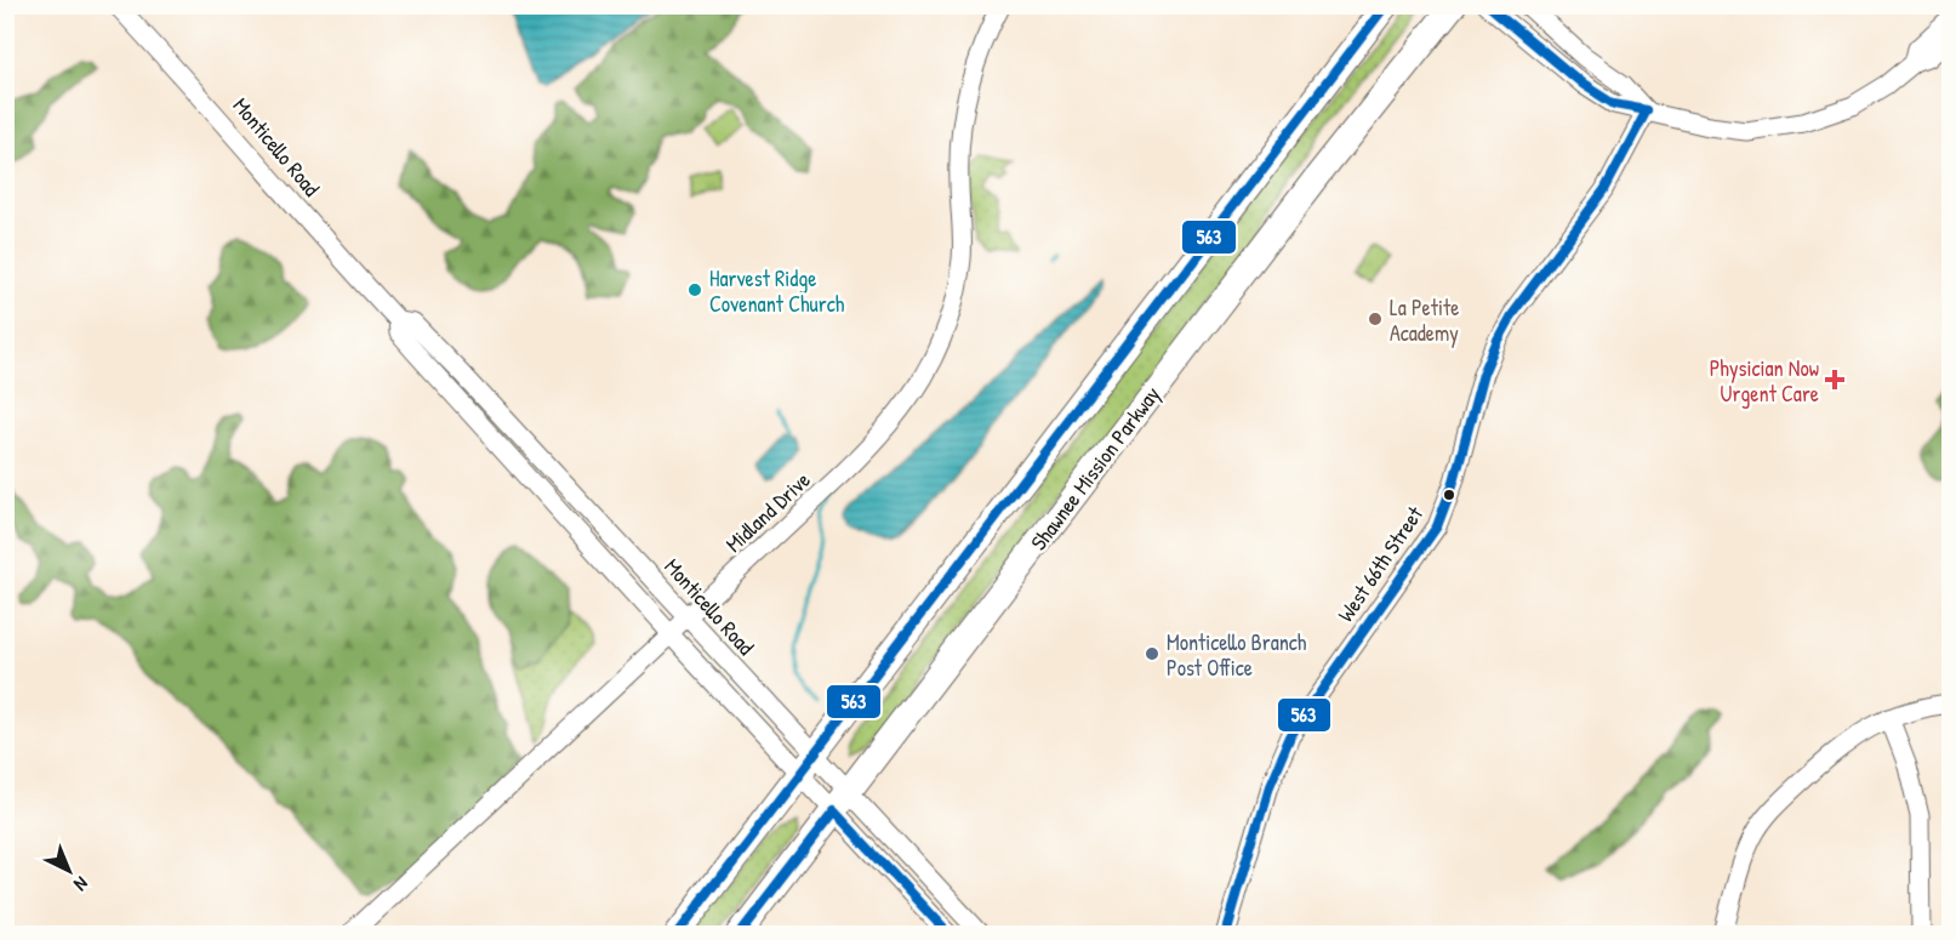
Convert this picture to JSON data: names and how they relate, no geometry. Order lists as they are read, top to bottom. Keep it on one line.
{"streets":{"highway":["Shawnee Mission Parkway"],"street":["Monticello Road","Midland Drive","West 66th Street"]},"crossings":[["Monticello Road","Shawnee Mission Parkway"],["Monticello Road","Midland Drive"]],"places":{"other":["Harvest Ridge Covenant Church","La Petite Academy","Monticello Branch Post Office"],"health":["Physician Now Urgent Care"]},"lines":["transit line 563"],"north":"bottom right"}
